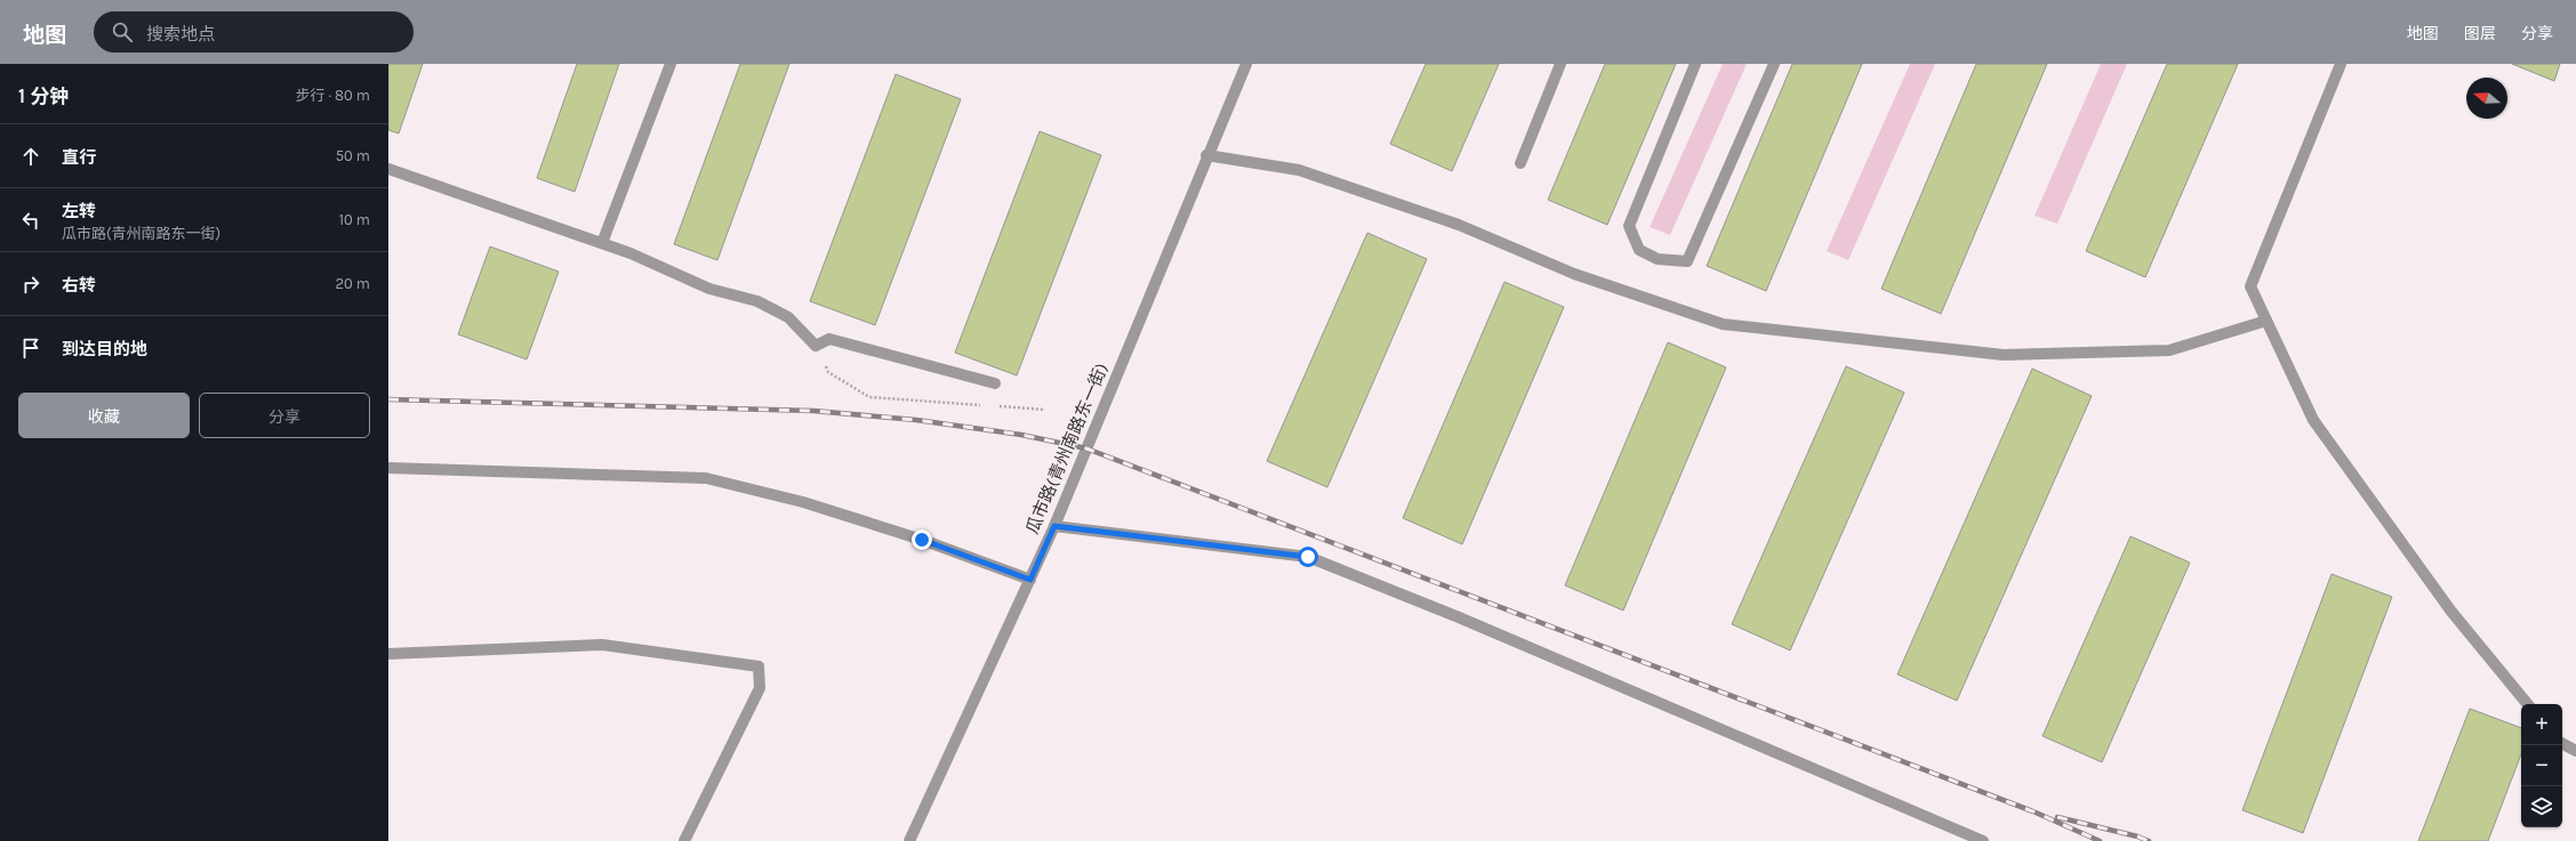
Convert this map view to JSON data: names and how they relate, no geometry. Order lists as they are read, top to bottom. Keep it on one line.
{"streets":{"street":["瓜市路(青州南路东一街)"]},"north":"left","page":{"header":"地图","search":"搜索地点","nav":["地图","图层","分享"],"heading":["1 分钟","步行 · 80 m"],"list":[["直行","50 m"],["左转","瓜市路(青州南路东一街)","10 m"],["右转","20 m"],"到达目的地"],"buttons":["收藏","分享"],"map_buttons":["+","−"]}}
